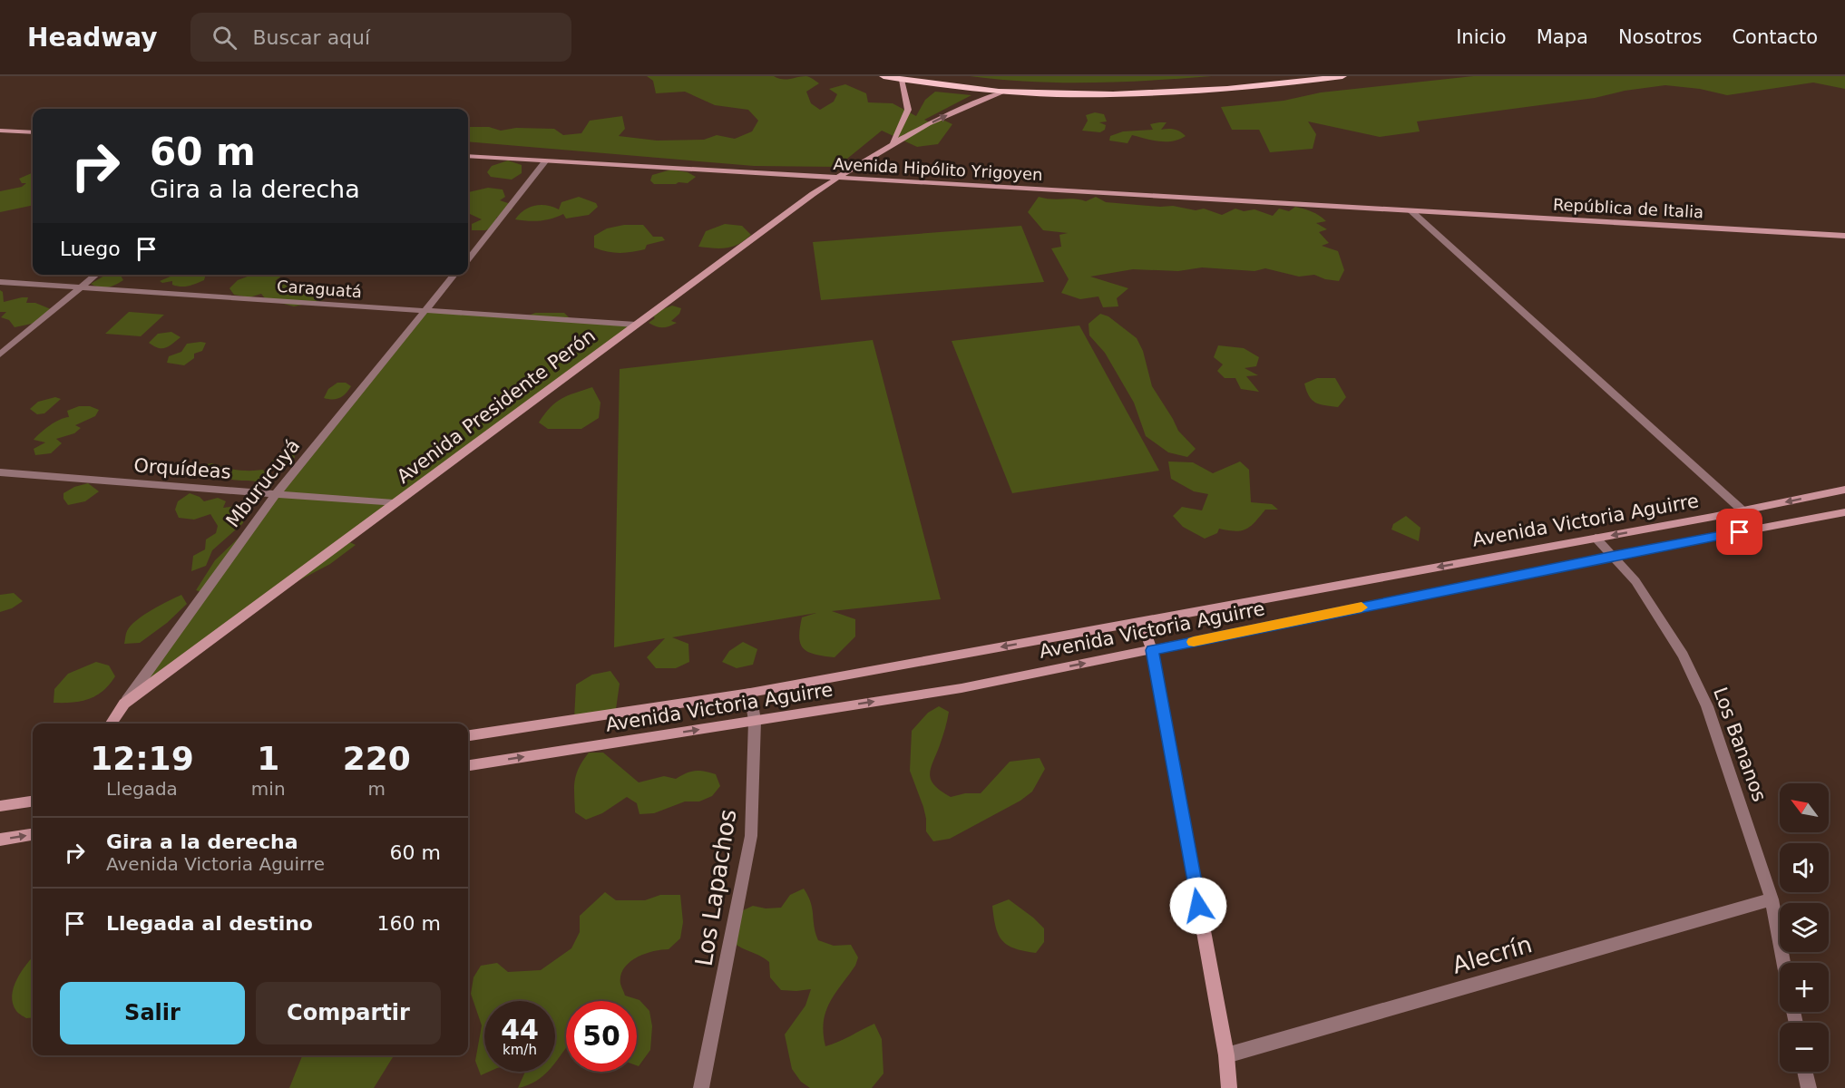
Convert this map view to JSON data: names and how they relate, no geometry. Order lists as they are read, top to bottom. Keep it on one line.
{"streets":{"main road":["Avenida Hipólito Yrigoyen","República de Italia","Avenida Presidente Perón","Mburucuyá","Avenida Victoria Aguirre"],"street":["Caraguatá","Orquídeas","Los Bananos","Los Lapachos","Alecrín"]},"crossings":[["Avenida Hipólito Yrigoyen","República de Italia"],["Avenida Hipólito Yrigoyen","Avenida Presidente Perón"],["Caraguatá","Avenida Presidente Perón"],["Caraguatá","Mburucuyá"],["Avenida Presidente Perón","Orquídeas"],["Avenida Presidente Perón","Mburucuyá"],["Orquídeas","Mburucuyá"],["Avenida Victoria Aguirre","Los Bananos"],["Avenida Victoria Aguirre","Los Lapachos"],["Los Bananos","Alecrín"]],"north":"top left","page":{"header":"Headway","search":"Buscar aquí","nav":["Inicio","Mapa","Nosotros","Contacto"],"turn":["60 m","Gira a la derecha"],"then":"Luego","eta":["12:19","Llegada","1","min","220","m"],"map_buttons":["+","−"],"list":[{"name":"Gira a la derecha","note":"Avenida Victoria Aguirre","value":"60 m"},{"name":"Llegada al destino","value":"160 m"}],"buttons":["Salir","Compartir"],"speed":"44 km/h","limit":"50"}}
